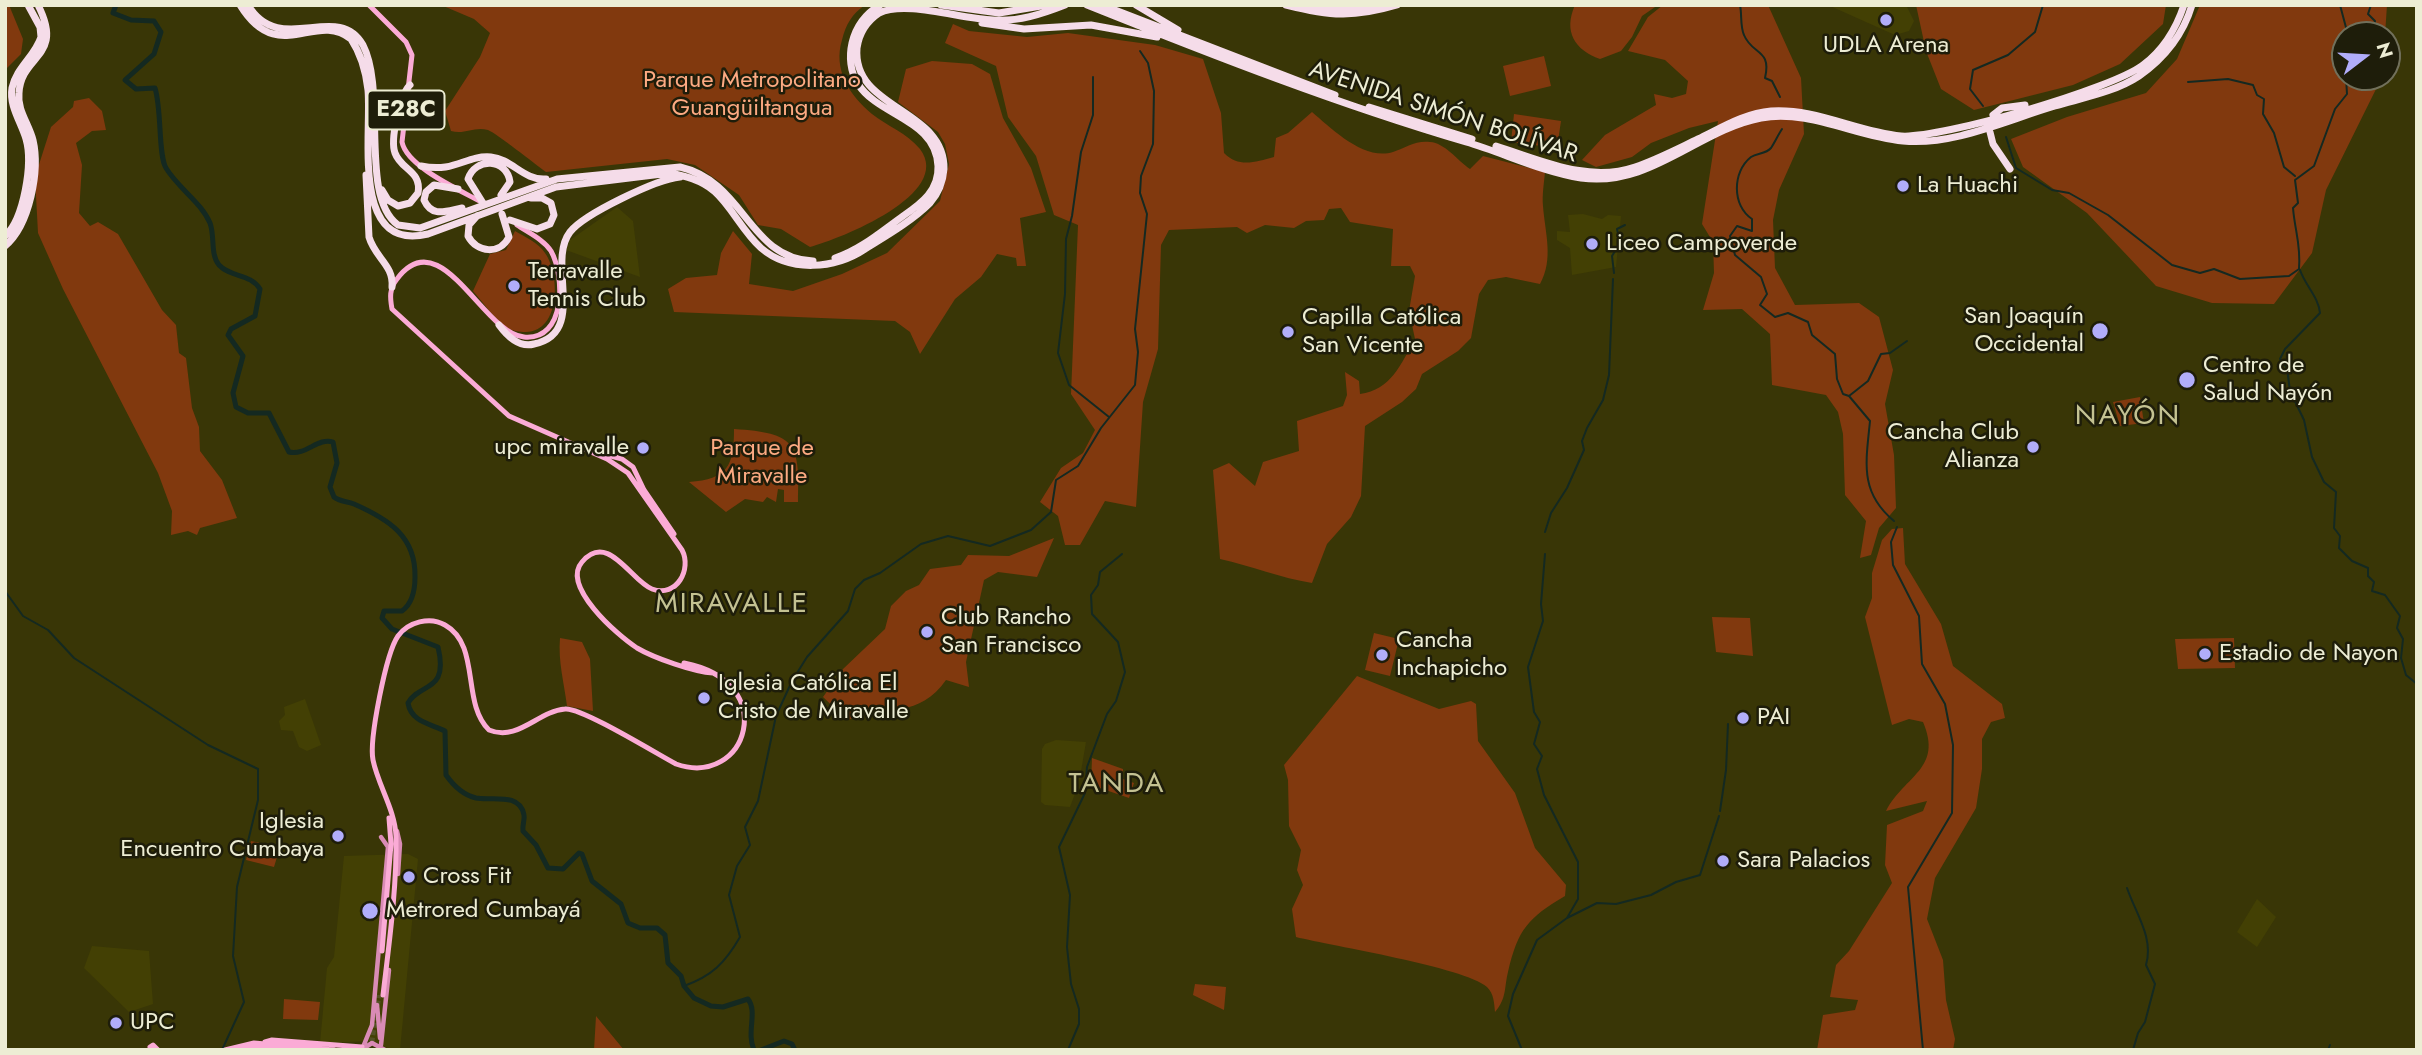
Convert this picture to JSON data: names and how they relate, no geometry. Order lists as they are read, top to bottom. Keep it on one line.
{"streets":{"highway":["AVENIDA SIMÓN BOLÍVAR"],"main road":["E28C"]},"districts":["NAYÓN","MIRAVALLE","TANDA"],"parks":["Parque Metropolitano Guangüiltangua","Parque de Miravalle"],"places":["UDLA Arena","La Huachi","Liceo Campoverde","Terravalle Tennis Club","San Joaquín Occidental","Capilla Católica San Vicente","Centro de Salud Nayón","Cancha Club Alianza","upc miravalle","Club Rancho San Francisco","Estadio de Nayon","Cancha Inchapicho","Iglesia Católica El Cristo de Miravalle","PAI","Iglesia Encuentro Cumbaya","Sara Palacios","Cross Fit","Metrored Cumbayá","UPC"],"north":"right"}
